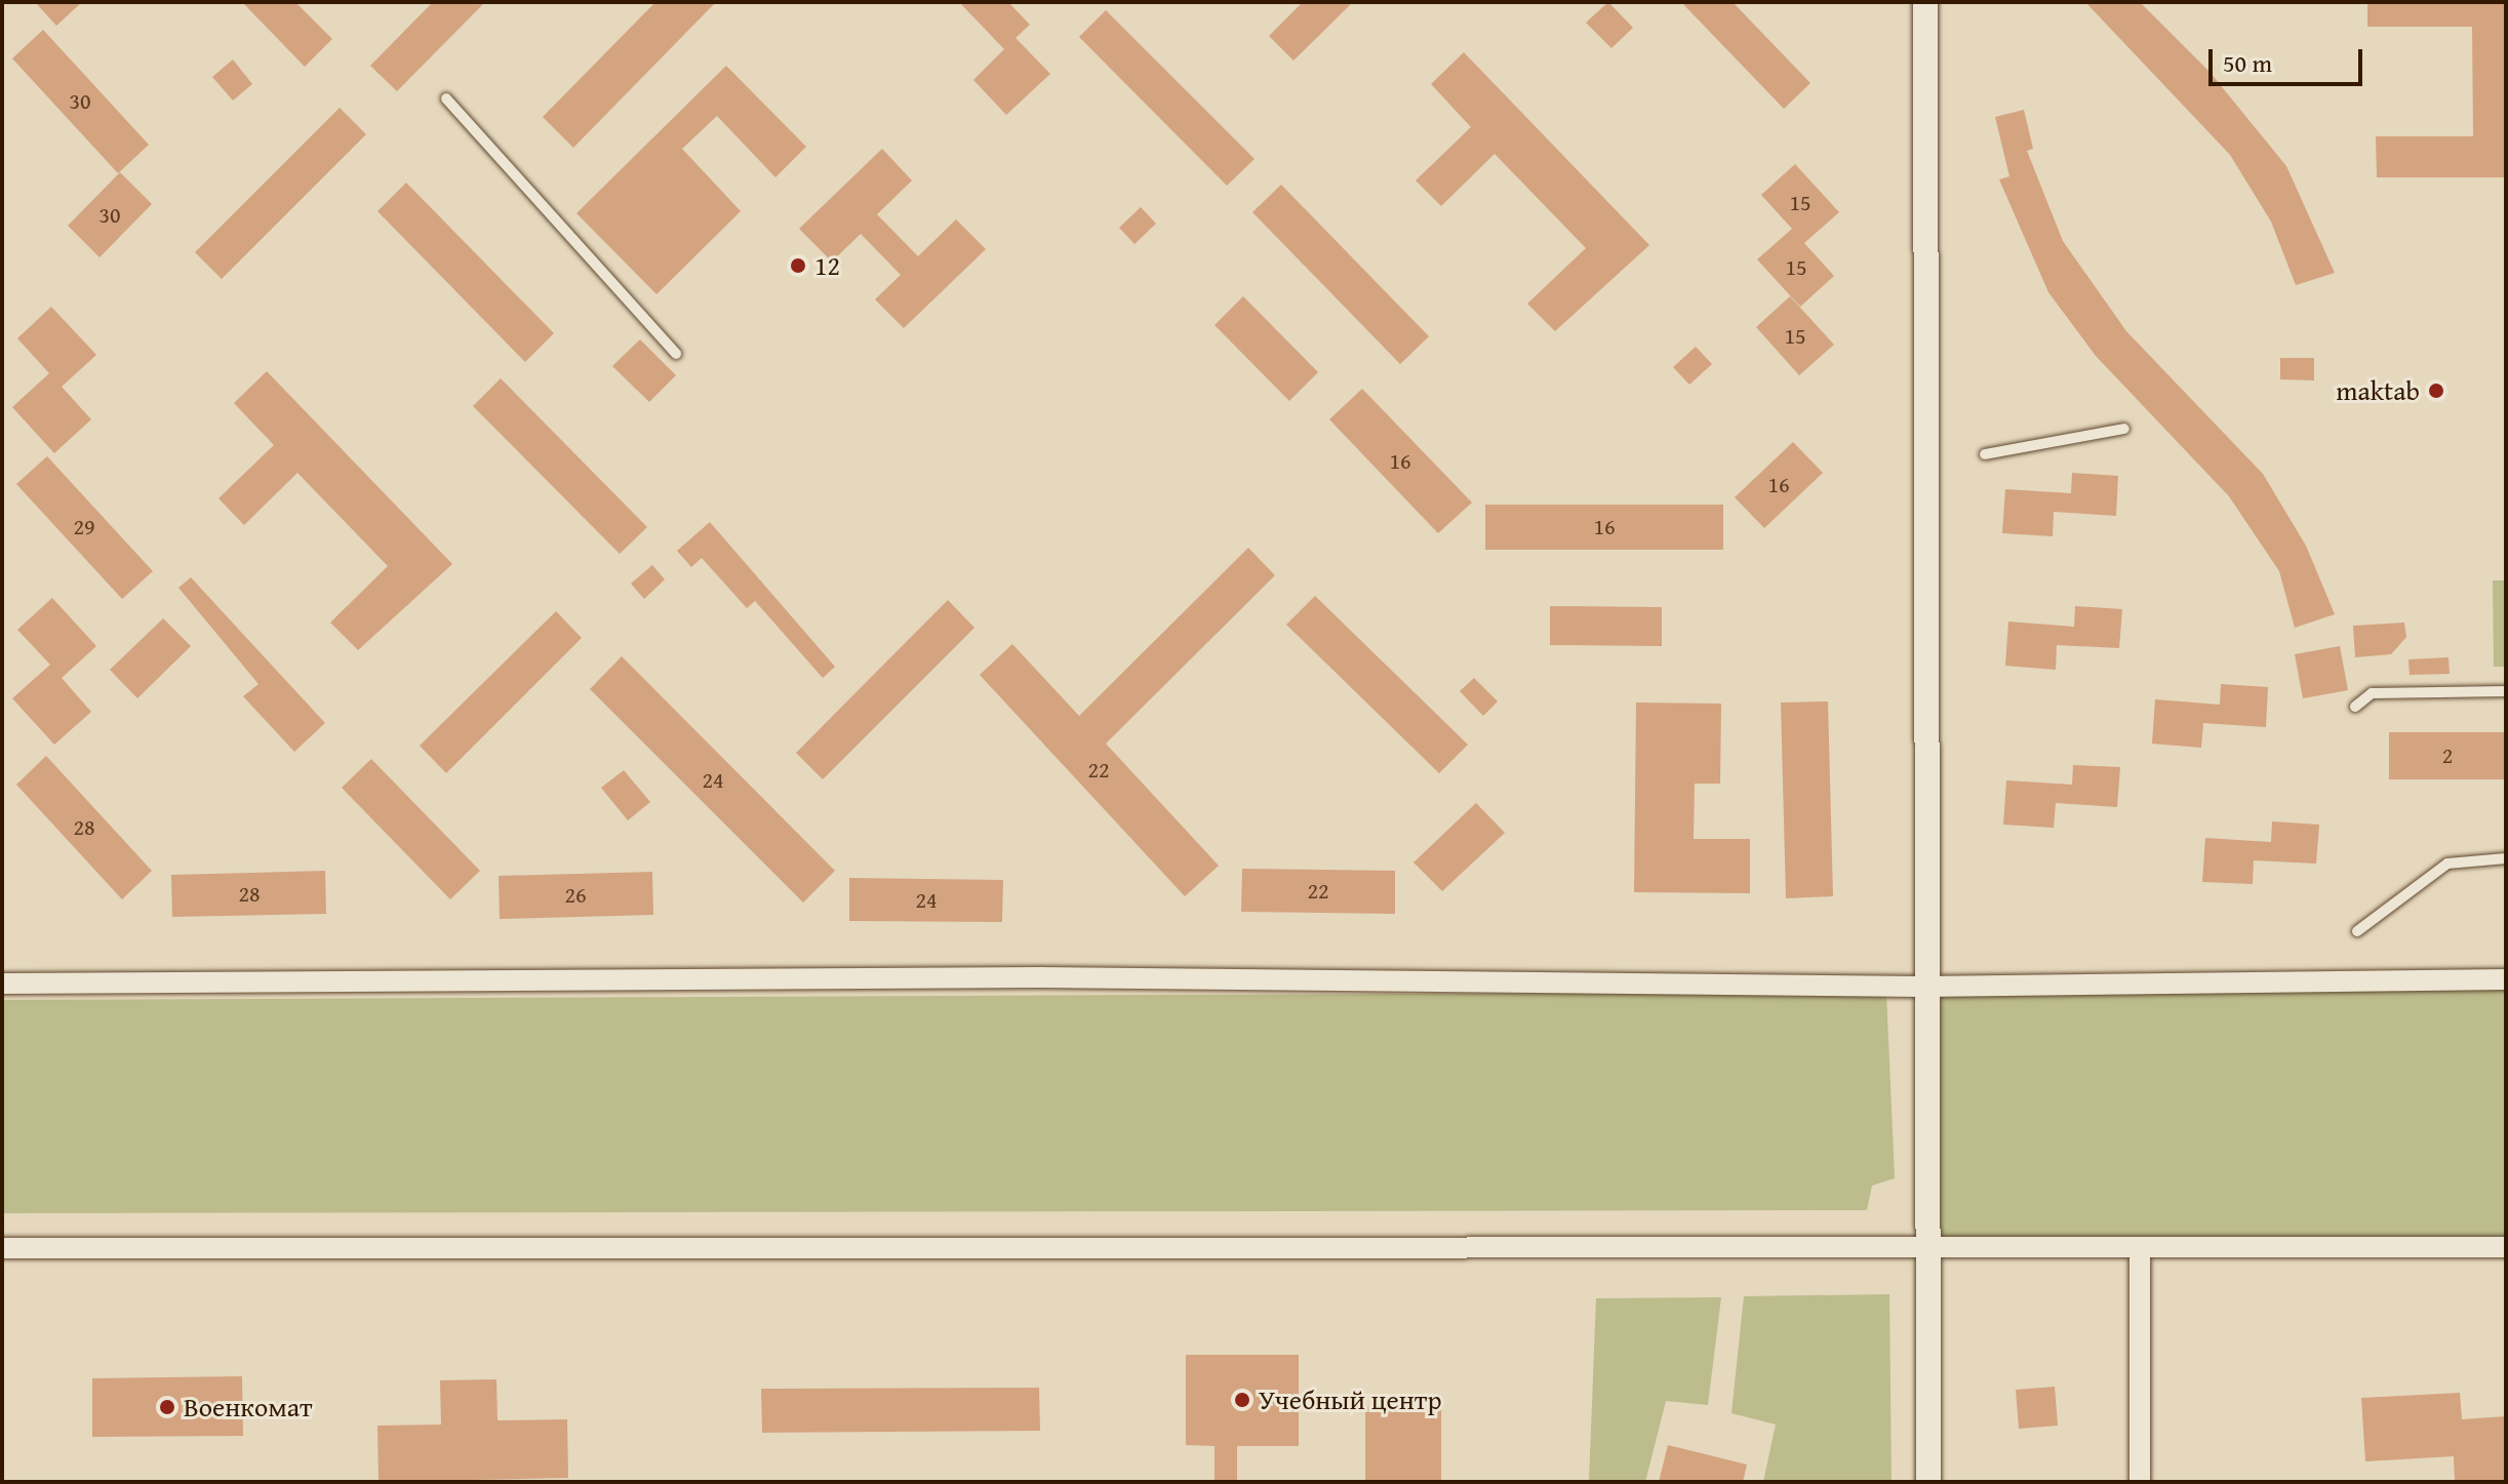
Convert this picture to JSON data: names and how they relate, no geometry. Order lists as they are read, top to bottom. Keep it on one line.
{"places":["12","maktab","Учебный центр","Военкомат"],"house_numbers":["30","15","30","15","15","16","16","29","16","2","22","24","28","22","28","26","24"],"scale_bar":"50 m"}
